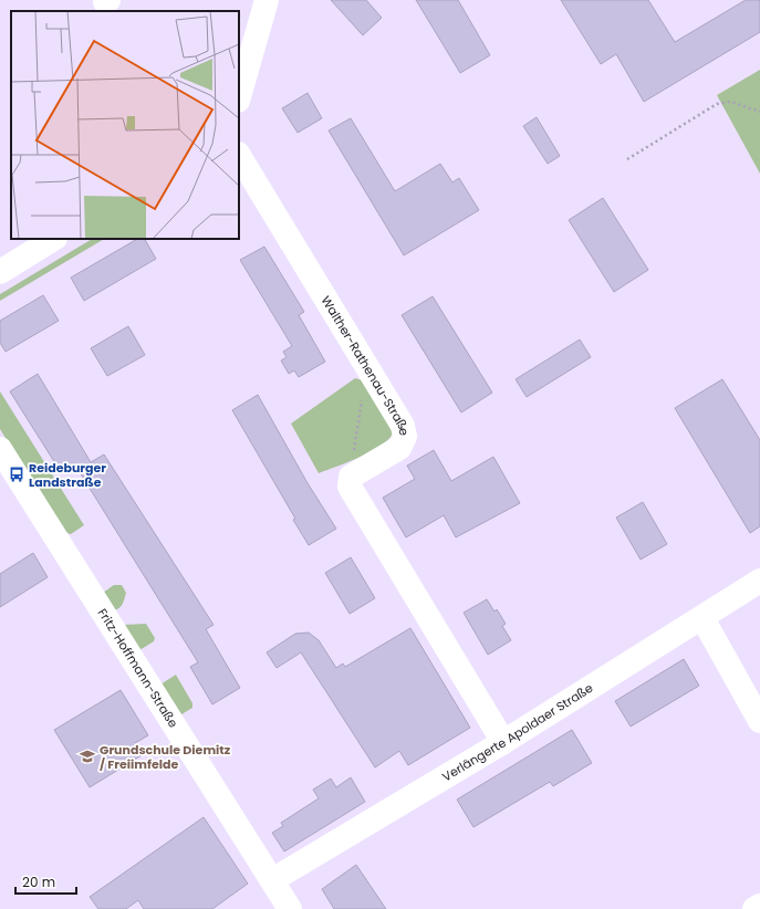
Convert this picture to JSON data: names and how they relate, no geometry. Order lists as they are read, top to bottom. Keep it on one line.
{"streets":{"street":["Walther-Rathenau-Straße","Fritz-Hoffmann-Straße","Verlängerte Apoldaer Straße"]},"crossings":[["Fritz-Hoffmann-Straße","Verlängerte Apoldaer Straße"]],"places":{"bus stop":["Reideburger Landstraße"],"school or university":["Grundschule Diemitz / Freiimfelde"]},"scale_bar":"20 m"}
